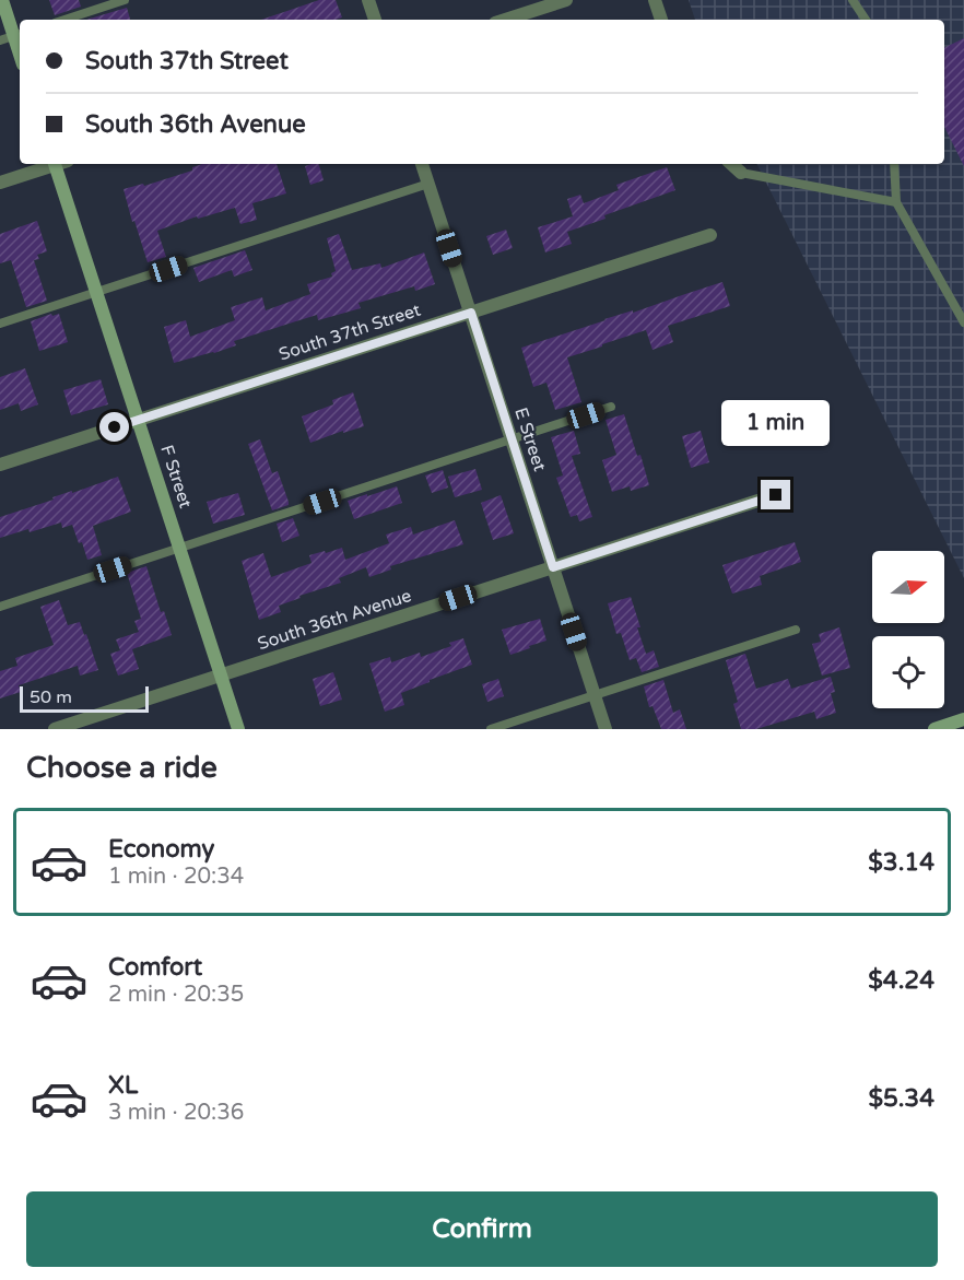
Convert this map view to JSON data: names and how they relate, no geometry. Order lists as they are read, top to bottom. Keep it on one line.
{"streets":{"main road":["F Street"],"street":["South 37th Street","E Street","South 36th Avenue"]},"crossings":[["South 37th Street","E Street"],["South 37th Street","F Street"],["E Street","South 36th Avenue"],["F Street","South 36th Avenue"]],"scale_bar":"50 m","north":"right","page":{"banner":["South 37th Street","South 36th Avenue"],"bubble":"1 min","scale":"50 m","heading":"Choose a ride","list":[{"name":"Economy","note":"1 min · 20:34","value":"$3.14"},{"name":"Comfort","note":"2 min · 20:35","value":"$4.24"},{"name":"XL","note":"3 min · 20:36","value":"$5.34"}],"buttons":"Confirm"}}
